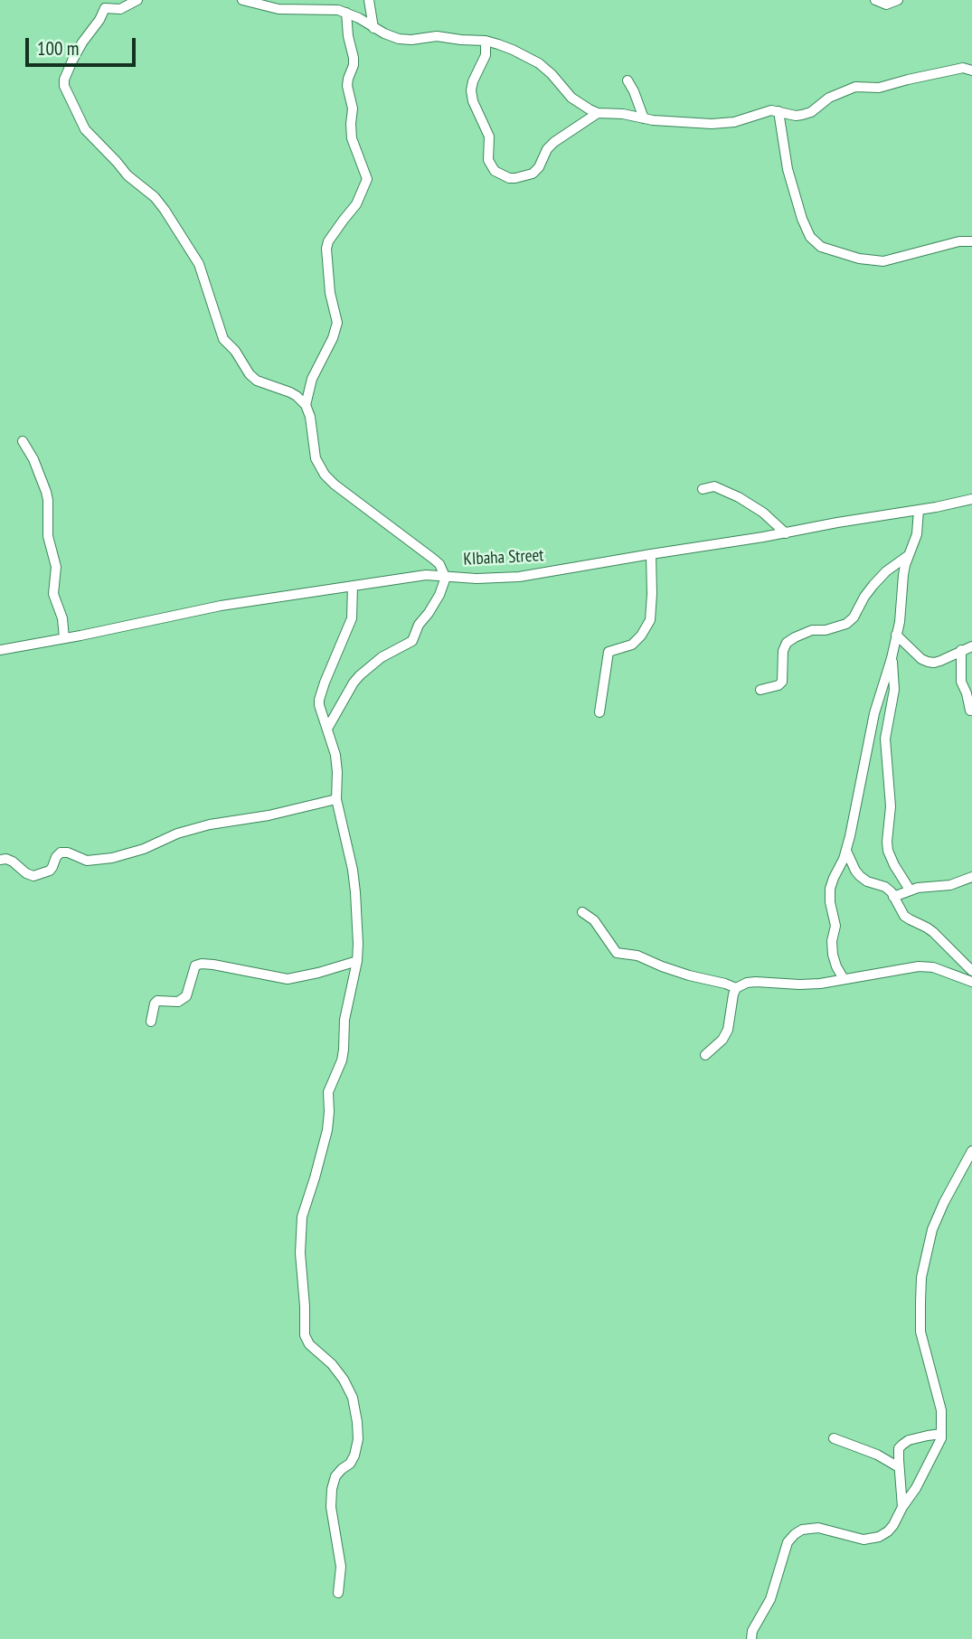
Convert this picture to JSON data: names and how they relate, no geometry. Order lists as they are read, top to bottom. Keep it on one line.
{"streets":{"street":["KIbaha Street"]},"scale_bar":"100 m"}
